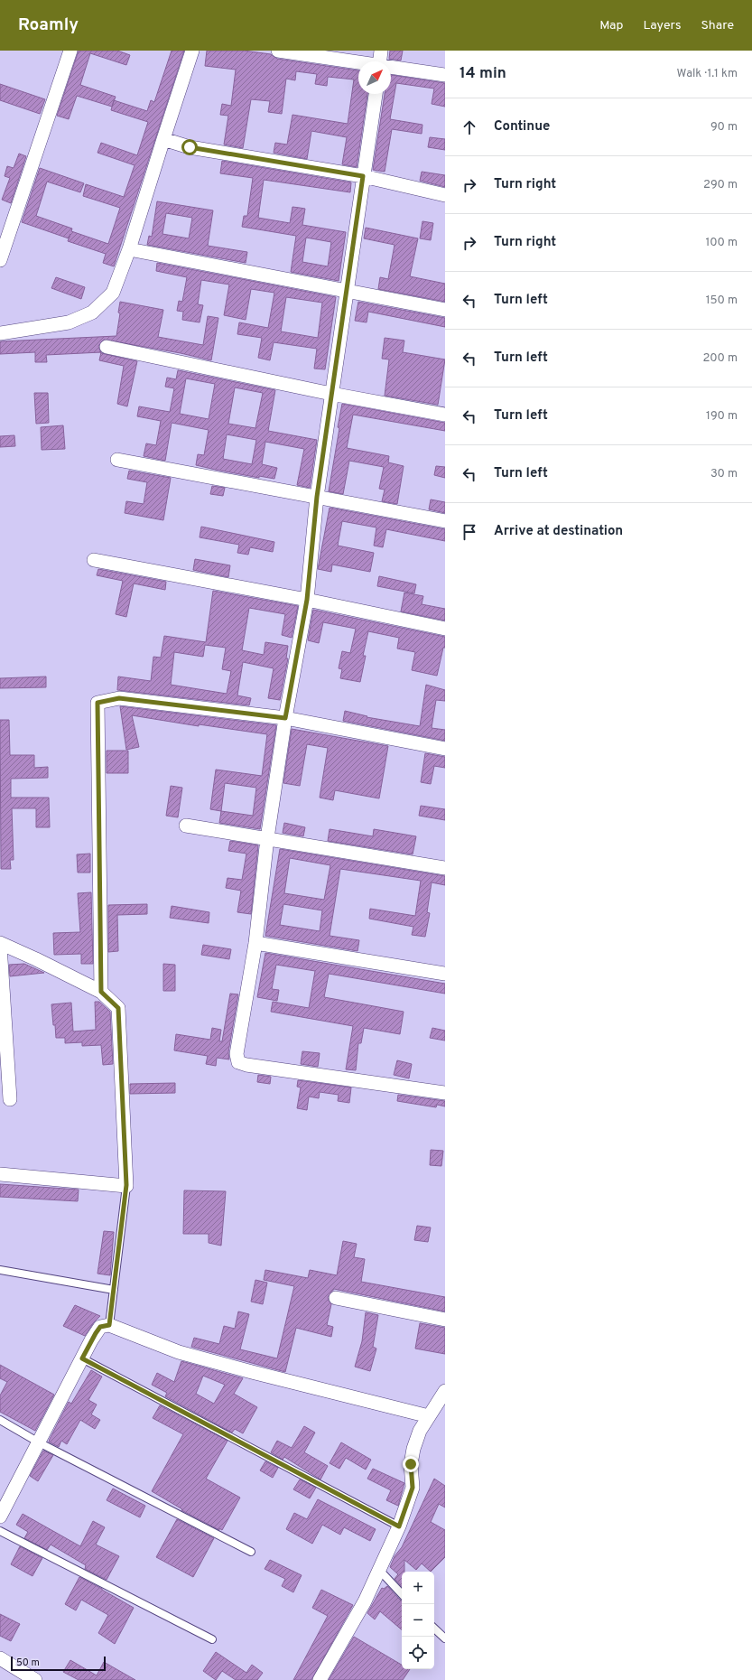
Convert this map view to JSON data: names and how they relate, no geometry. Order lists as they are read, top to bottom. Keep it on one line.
{"scale_bar":"50 m","north":"top right","page":{"header":"Roamly","nav":["Map","Layers","Share"],"heading":["14 min","Walk · 1.1 km"],"list":[["Continue","90 m"],["Turn right","290 m"],["Turn right","100 m"],["Turn left","150 m"],["Turn left","200 m"],["Turn left","190 m"],["Turn left","30 m"],"Arrive at destination"],"map_buttons":["+","−"],"scale":"50 m"}}
